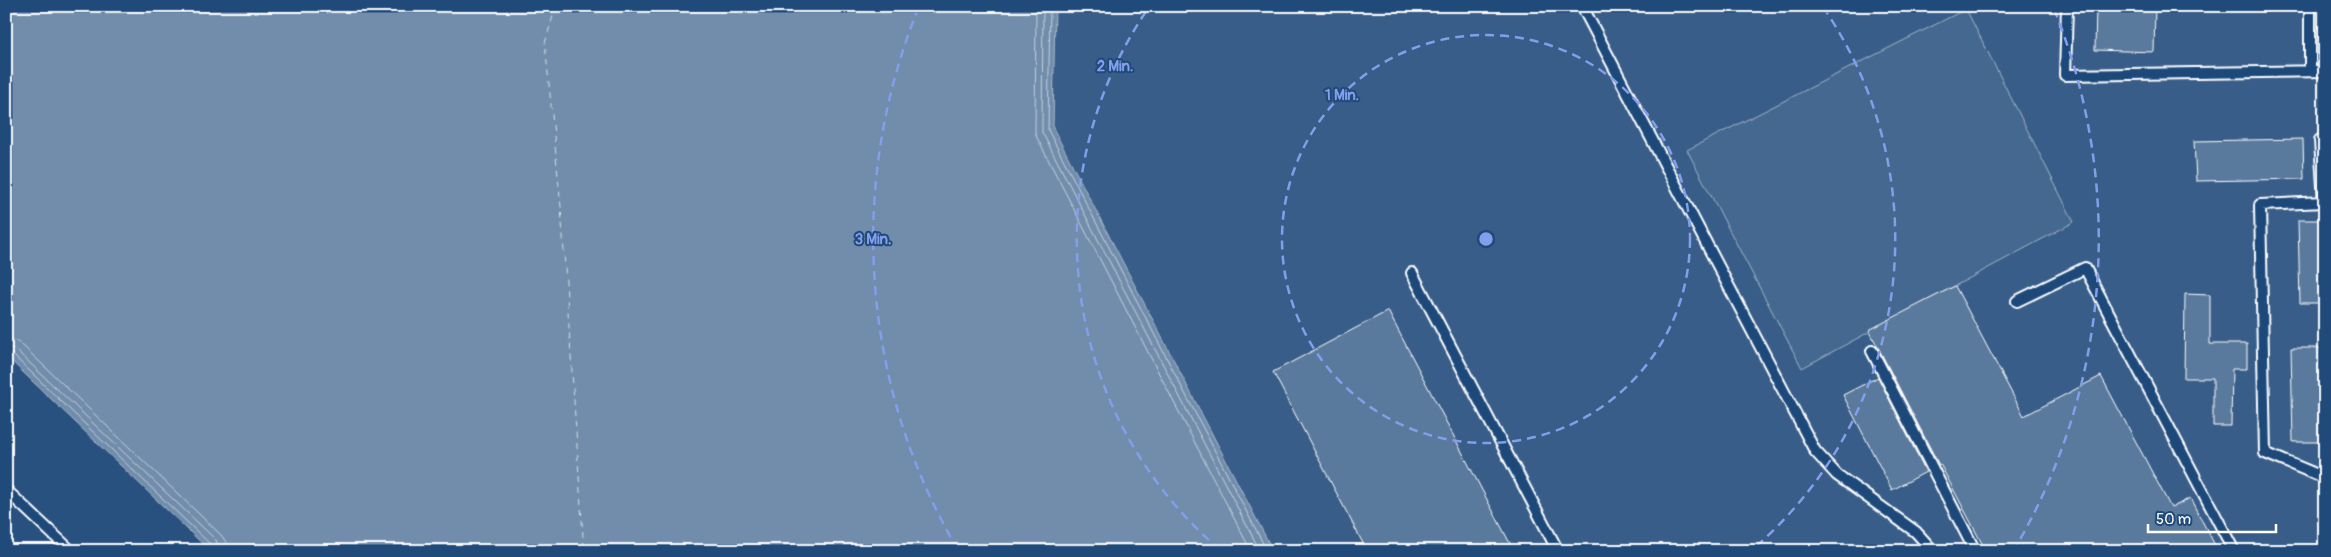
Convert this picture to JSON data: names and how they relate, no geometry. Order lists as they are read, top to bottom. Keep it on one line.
{"scale_bar":"50 m","rings":["2 Min.","1 Min.","3 Min."]}
